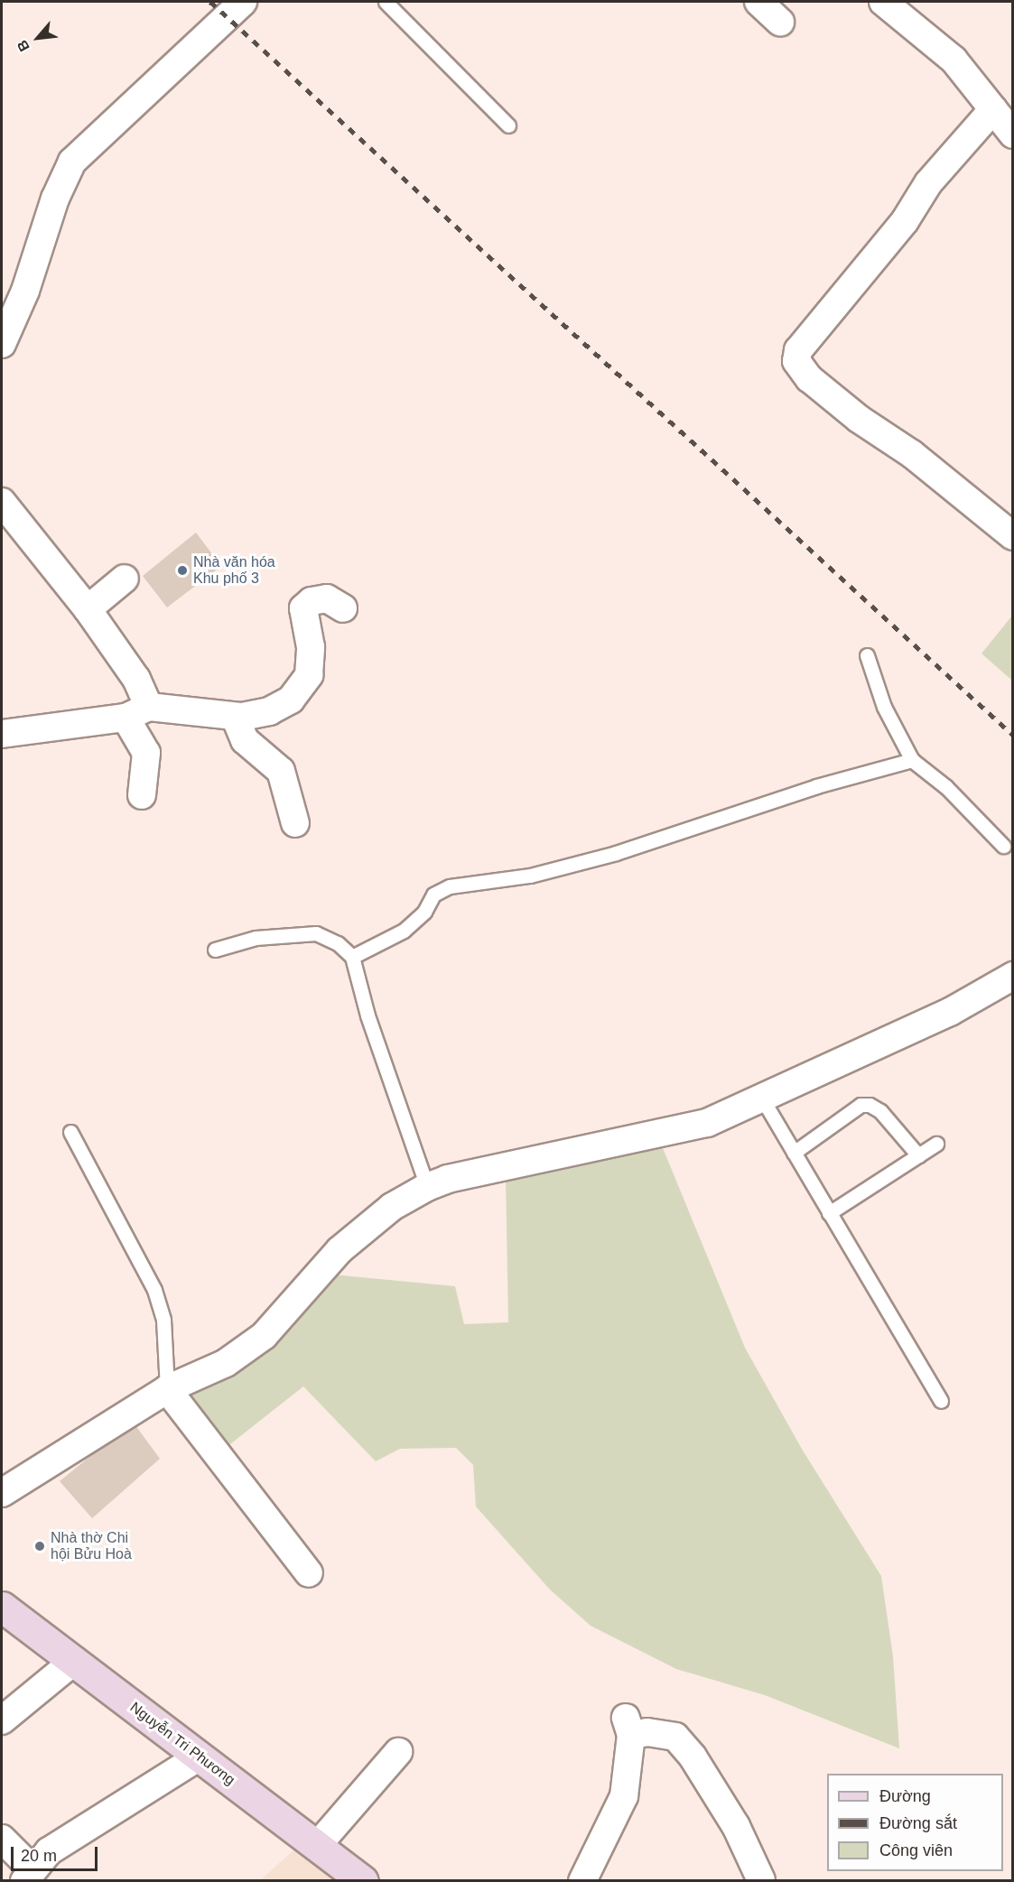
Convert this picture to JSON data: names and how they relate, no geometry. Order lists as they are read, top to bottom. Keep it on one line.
{"streets":{"main road":["Nguyễn Tri Phương"]},"places":["Nhà văn hóa Khu phố 3","Nhà thờ Chi hội Bửu Hoà"],"legend":["Đường","Đường sắt","Công viên"],"scale_bar":"20 m","north":"bottom left"}
